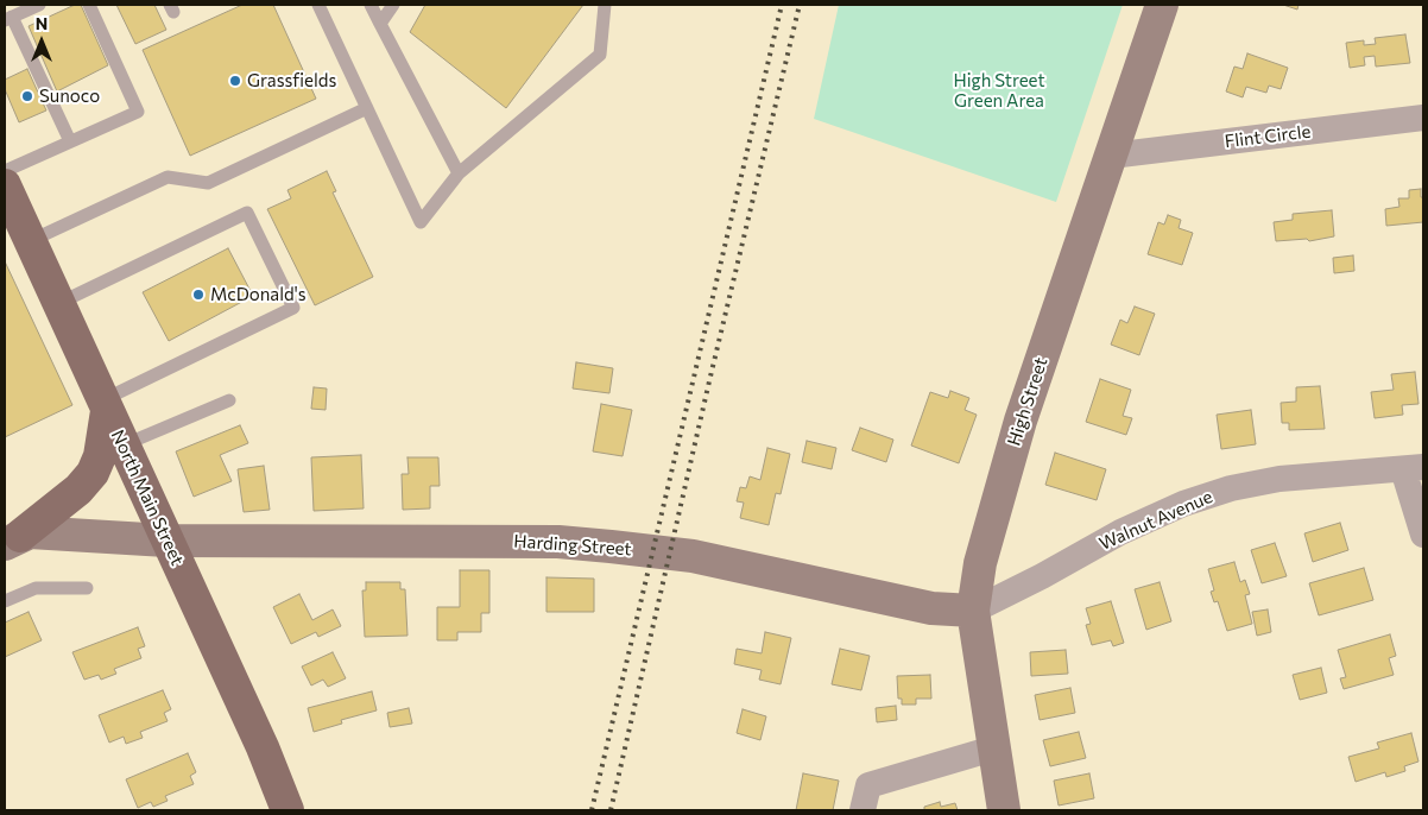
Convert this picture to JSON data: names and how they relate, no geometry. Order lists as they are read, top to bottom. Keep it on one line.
{"streets":{"main road":["High Street","North Main Street","Harding Street"],"street":["Flint Circle","Walnut Avenue"]},"crossings":[["Flint Circle","High Street"],["High Street","Walnut Avenue"],["High Street","Harding Street"],["North Main Street","Harding Street"],["Walnut Avenue","Harding Street"]],"parks":["High Street Green Area"],"places":["Grassfields","Sunoco","McDonald's"],"north":"top"}
